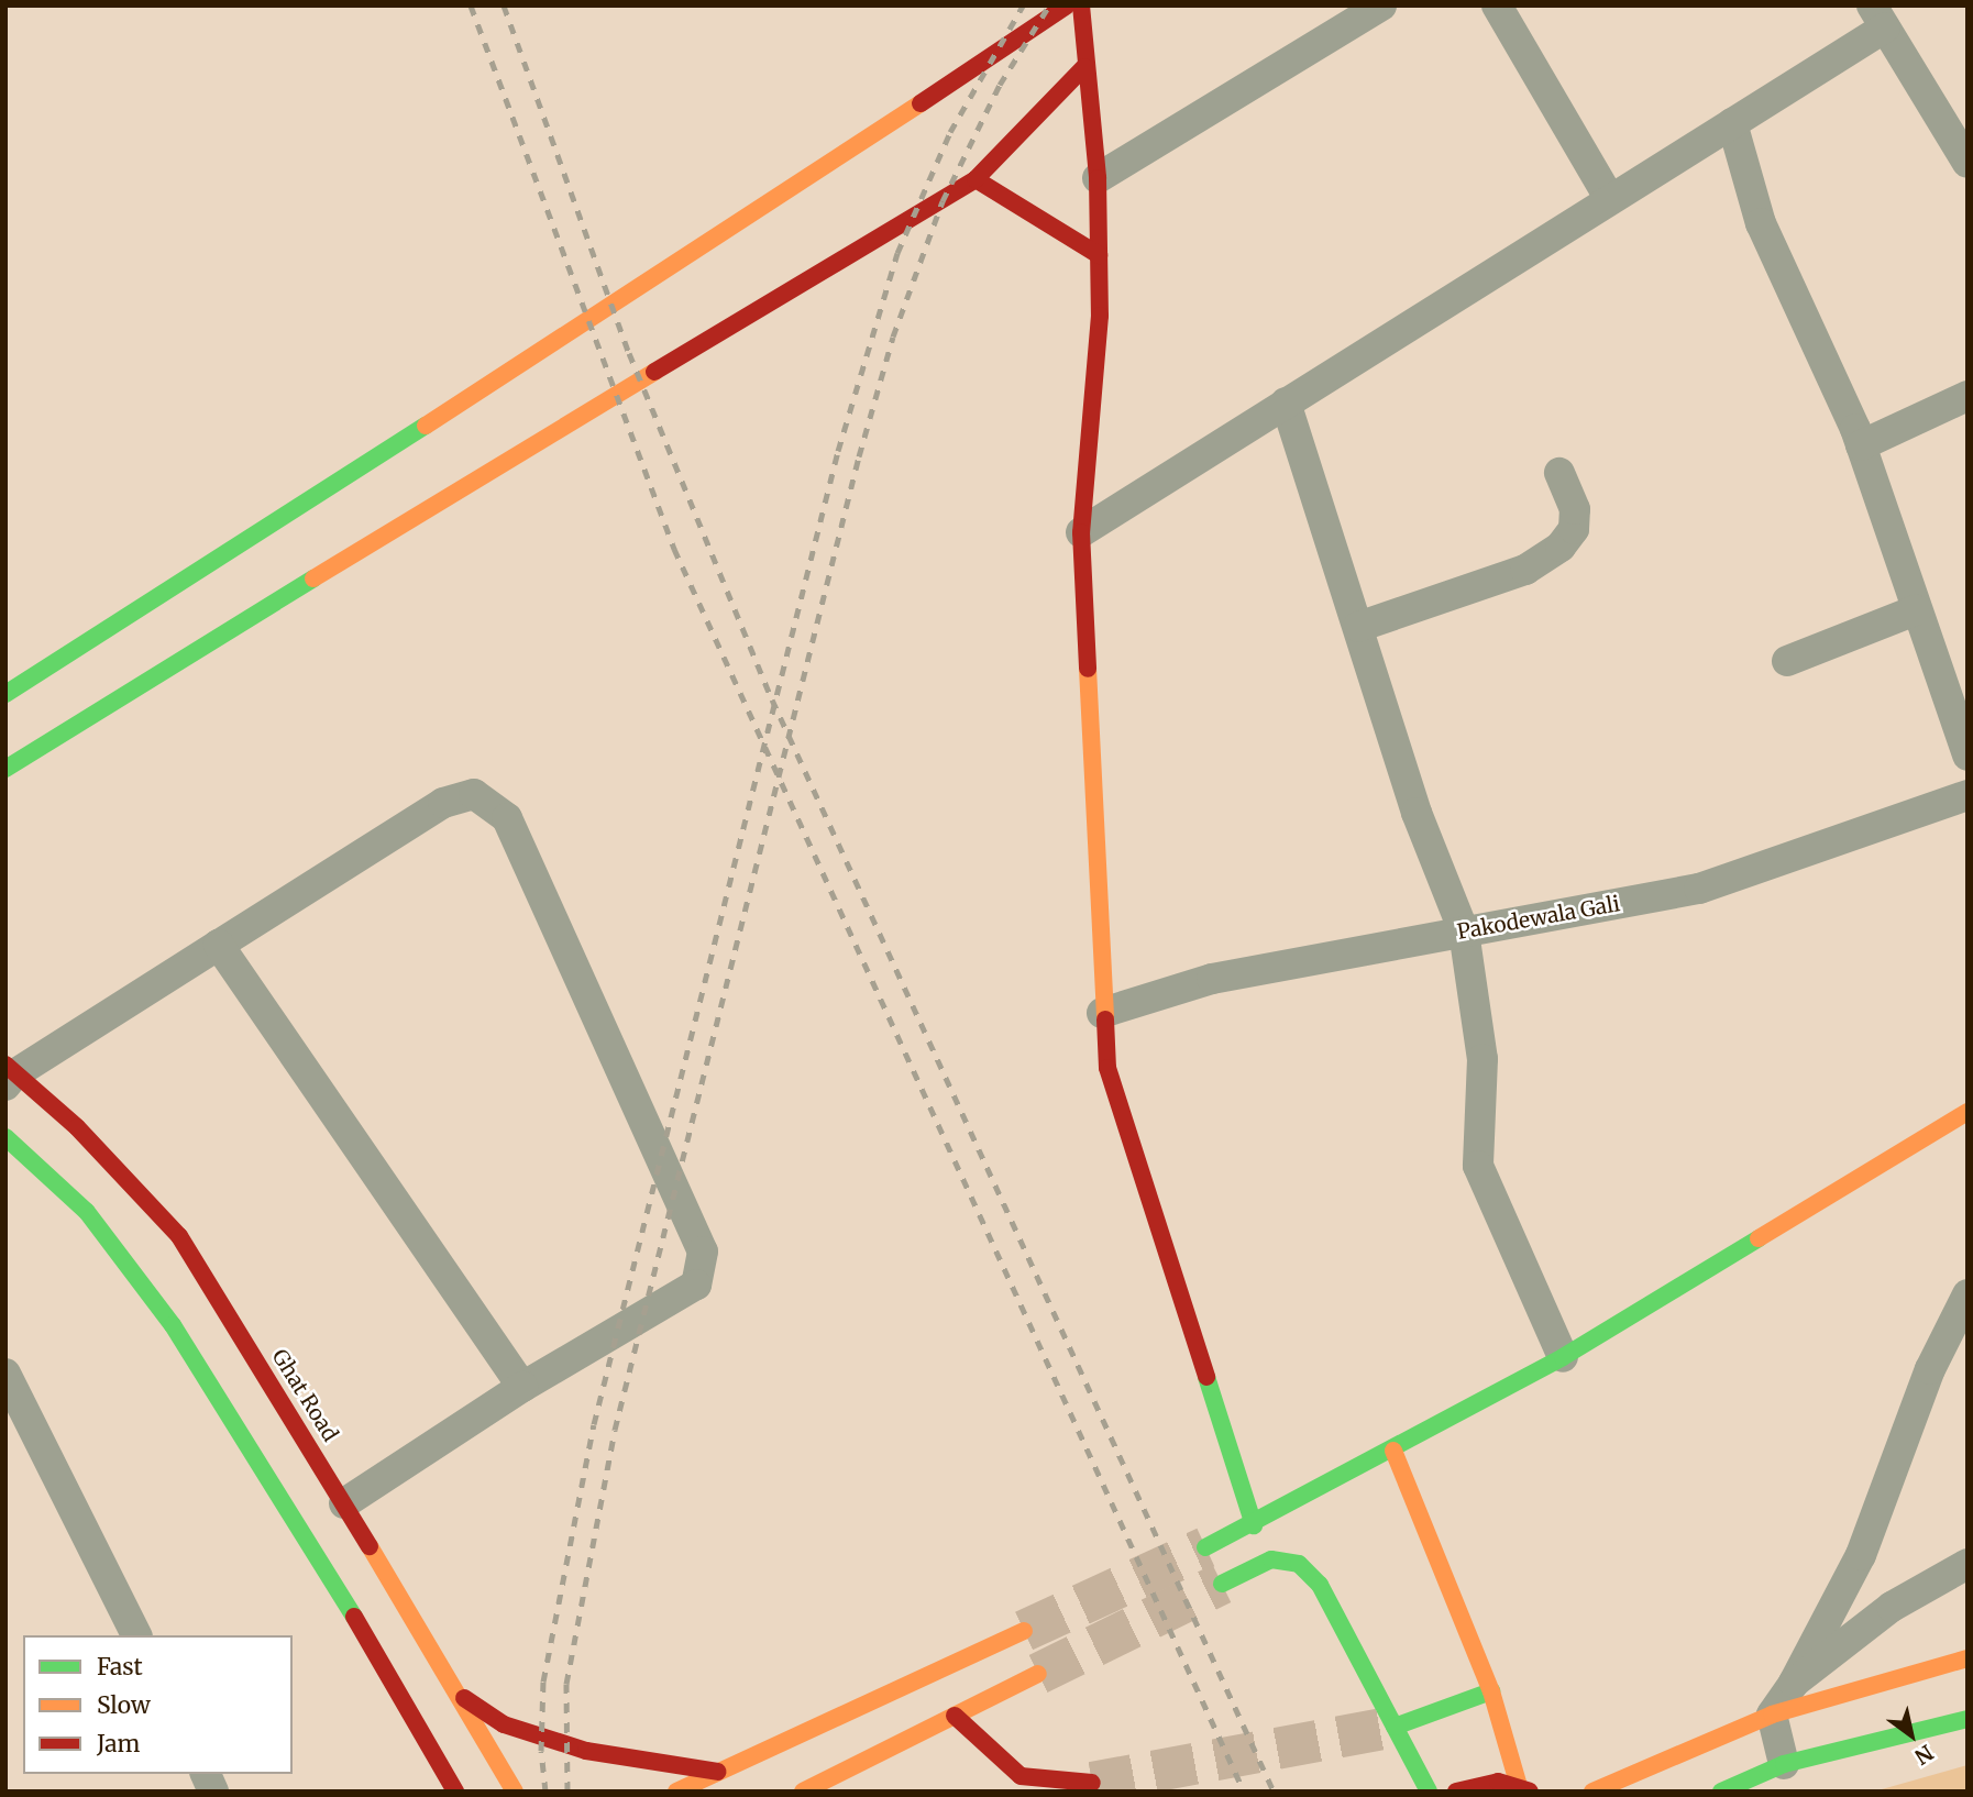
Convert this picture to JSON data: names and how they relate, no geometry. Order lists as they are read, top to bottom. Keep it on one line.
{"streets":{"main road":["Ghat Road"],"street":["Pakodewala Gali"]},"legend":["Fast","Slow","Jam"],"north":"bottom right"}
